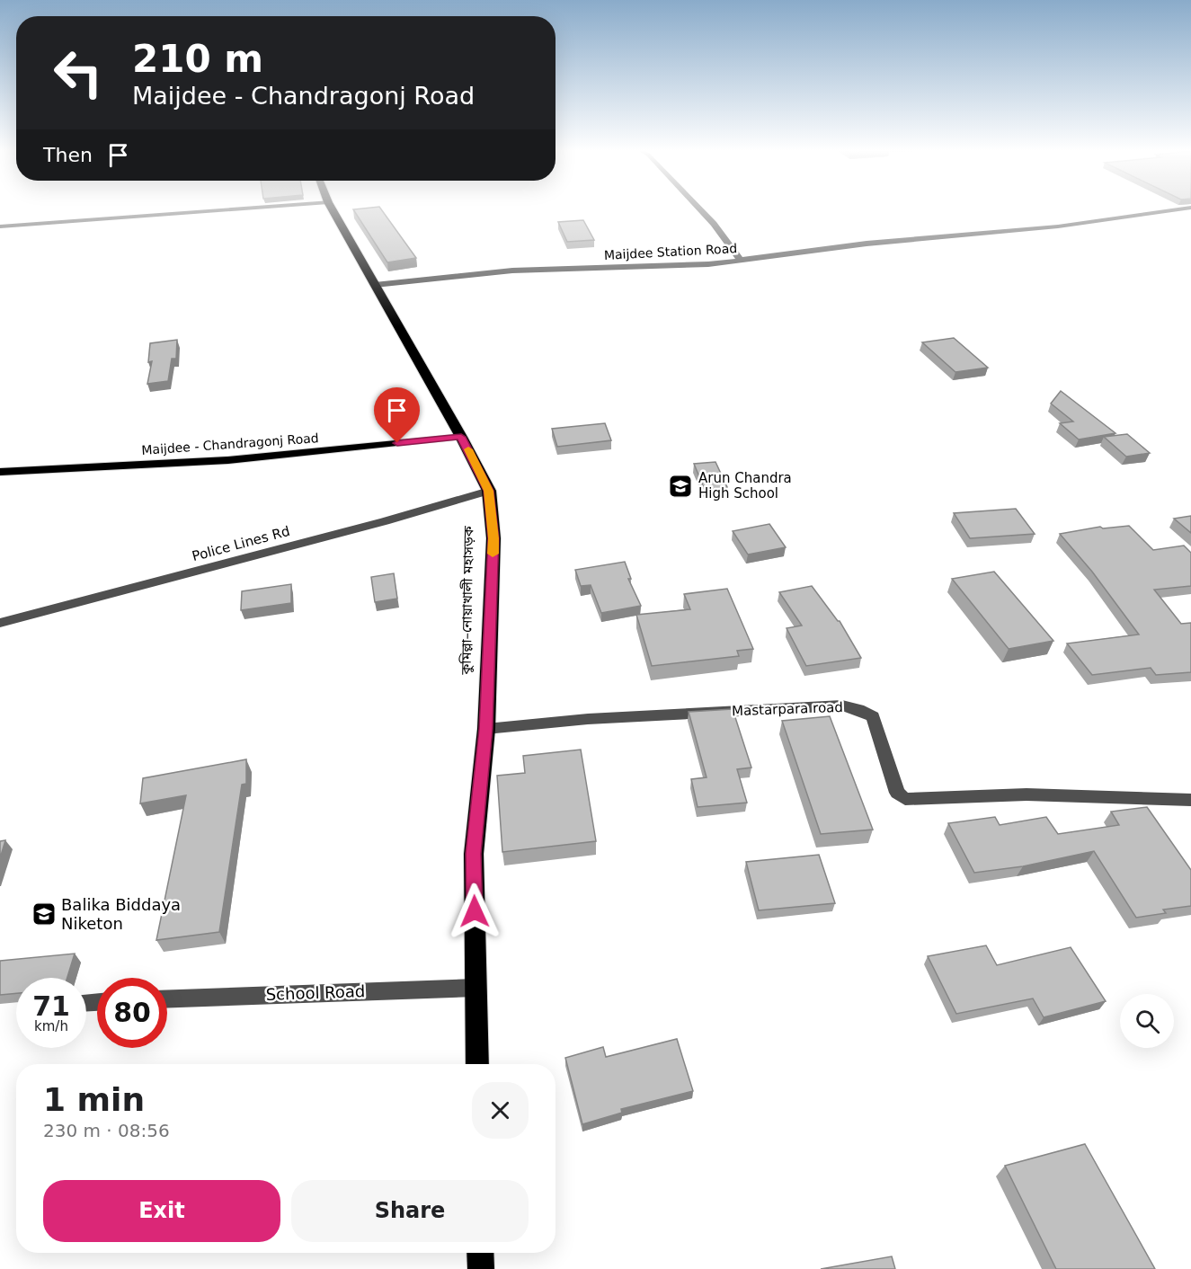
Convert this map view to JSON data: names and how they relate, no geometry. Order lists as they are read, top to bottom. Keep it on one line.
{"streets":{"highway":["কুমিল্লা–নোয়াখালী মহাসড়ক"],"main road":["Maijdee - Chandragonj Road"],"street":["Maijdee Station Road","Police Lines Rd","Mastarpara road","School Road"]},"crossings":[["Maijdee Station Road","কুমিল্লা–নোয়াখালী মহাসড়ক"],["Maijdee - Chandragonj Road","কুমিল্লা–নোয়াখালী মহাসড়ক"],["Police Lines Rd","কুমিল্লা–নোয়াখালী মহাসড়ক"],["কুমিল্লা–নোয়াখালী মহাসড়ক","Mastarpara road"],["কুমিল্লা–নোয়াখালী মহাসড়ক","School Road"]],"places":{"school or university":["Arun Chandra High School","Balika Biddaya Niketon"]},"page":{"turn":["210 m","Maijdee - Chandragonj Road"],"then":"Then","speed":"71 km/h","limit":"80","heading":["1 min","230 m · 08:56"],"buttons":["Exit","Share"]}}
